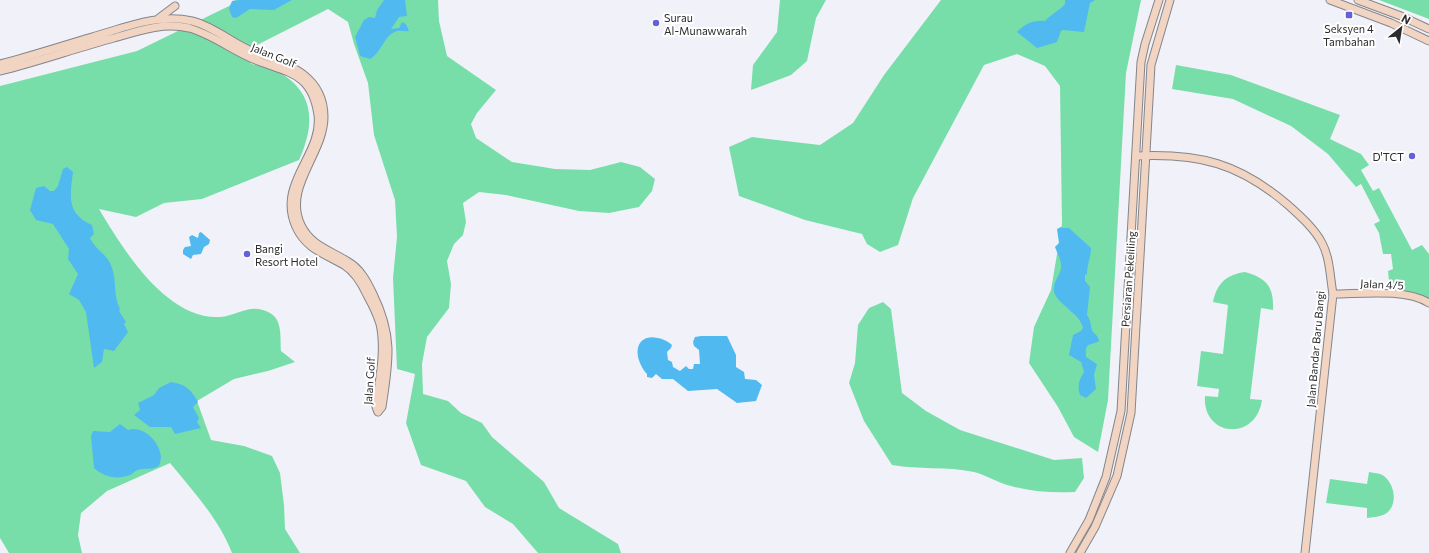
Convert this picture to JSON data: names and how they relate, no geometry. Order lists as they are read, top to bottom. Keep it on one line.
{"streets":{"street":["Jalan Golf","Persiaran Pekeliling","Jalan 4/5","Jalan Bandar Baru Bangi"]},"crossings":[["Persiaran Pekeliling","Jalan Bandar Baru Bangi"],["Jalan 4/5","Jalan Bandar Baru Bangi"]],"places":{"transit":["Seksyen 4 Tambahan"],"other":["Surau Al-Munawwarah","D'TCT","Bangi Resort Hotel"]},"north":"top right"}
